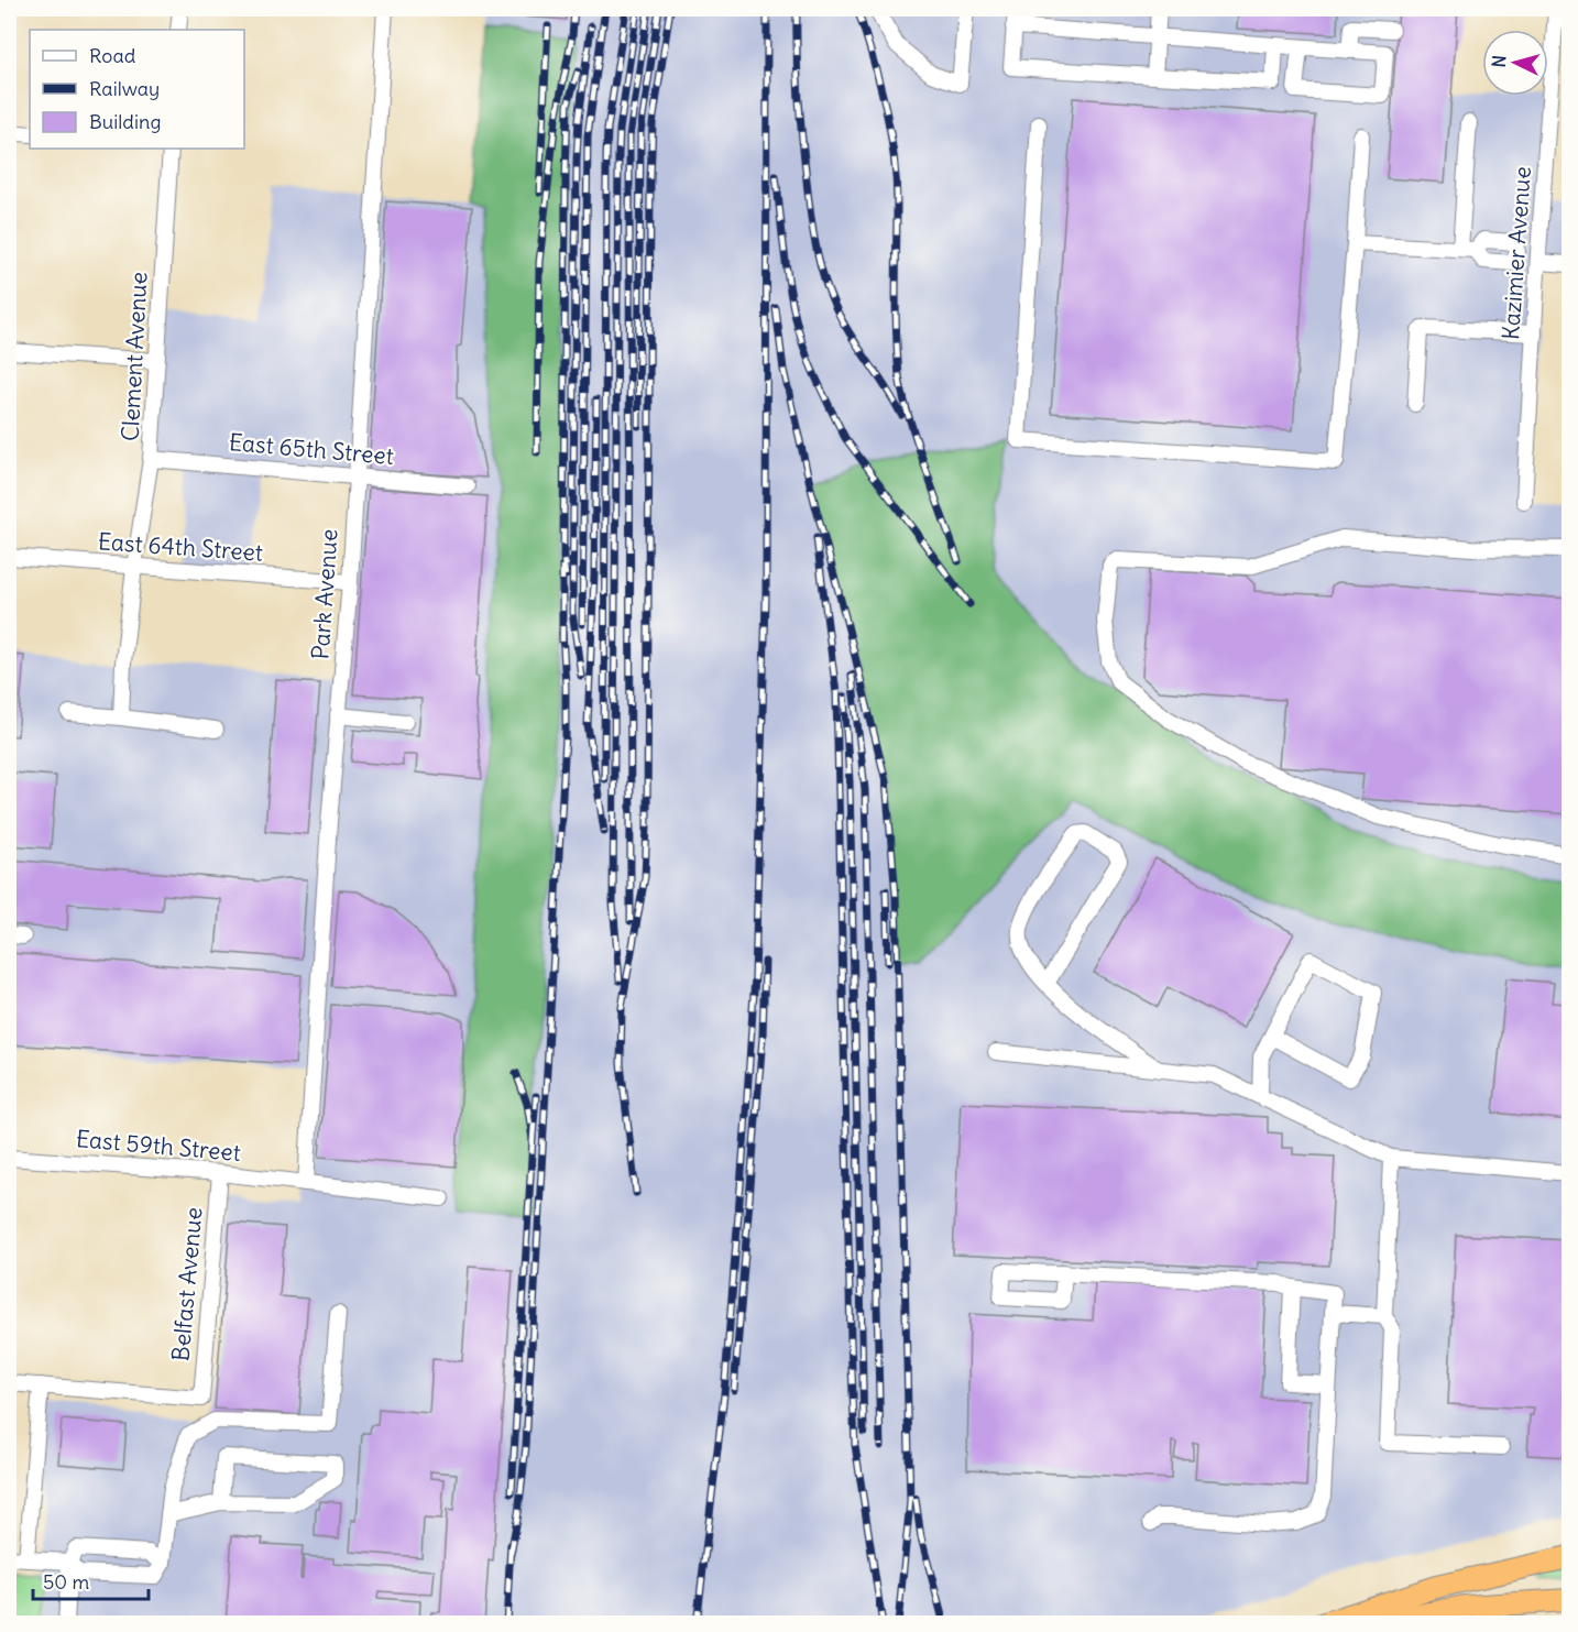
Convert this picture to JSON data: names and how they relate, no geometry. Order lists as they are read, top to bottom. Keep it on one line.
{"streets":{"street":["Kazimier Avenue","Clement Avenue","East 65th Street","East 64th Street","Park Avenue","East 59th Street","Belfast Avenue"]},"crossings":[["Clement Avenue","East 65th Street"],["Clement Avenue","East 64th Street"],["East 65th Street","Park Avenue"],["East 64th Street","Park Avenue"],["Park Avenue","East 59th Street"],["East 59th Street","Belfast Avenue"]],"legend":["Road","Railway","Building"],"scale_bar":"50 m","north":"left"}
